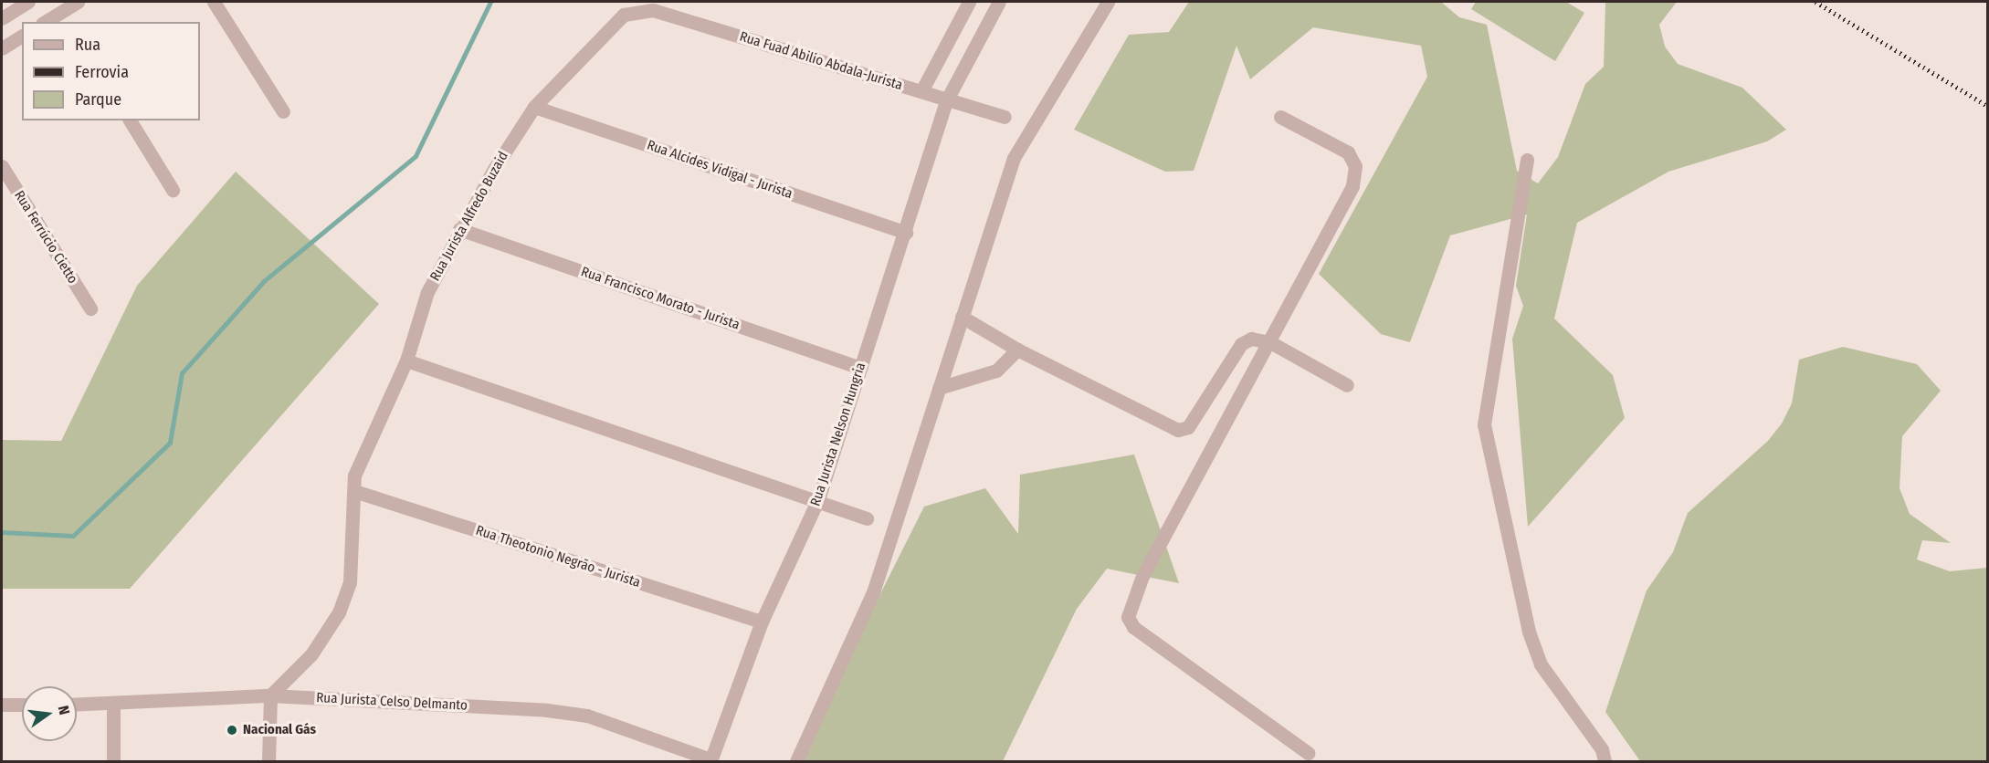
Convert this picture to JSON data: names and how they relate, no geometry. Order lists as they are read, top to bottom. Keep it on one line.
{"streets":{"street":["Rua Fuad Abilio Abdala-Jurista","Rua Alcides Vidigal - Jurista","Rua Jurista Alfredo Buzaid","Rua Ferrúcio Cietto","Rua Francisco Morato - Jurista","Rua Jurista Nelson Hungria","Rua Theotonio Negrão - Jurista","Rua Jurista Celso Delmanto"]},"crossings":[["Rua Fuad Abilio Abdala-Jurista","Rua Jurista Alfredo Buzaid"],["Rua Fuad Abilio Abdala-Jurista","Rua Jurista Nelson Hungria"],["Rua Alcides Vidigal - Jurista","Rua Jurista Alfredo Buzaid"],["Rua Alcides Vidigal - Jurista","Rua Jurista Nelson Hungria"],["Rua Jurista Alfredo Buzaid","Rua Francisco Morato - Jurista"],["Rua Jurista Alfredo Buzaid","Rua Theotonio Negrão - Jurista"],["Rua Jurista Alfredo Buzaid","Rua Jurista Celso Delmanto"],["Rua Francisco Morato - Jurista","Rua Jurista Nelson Hungria"],["Rua Jurista Nelson Hungria","Rua Theotonio Negrão - Jurista"],["Rua Jurista Nelson Hungria","Rua Jurista Celso Delmanto"]],"places":["Nacional Gás"],"legend":["Rua","Ferrovia","Parque"],"north":"right"}
